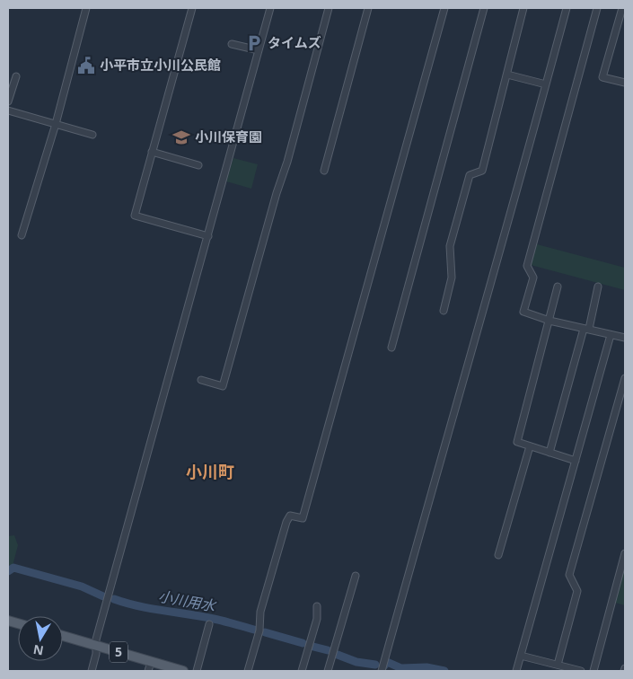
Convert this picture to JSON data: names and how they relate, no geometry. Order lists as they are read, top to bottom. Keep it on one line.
{"streets":{"main road":["5"]},"districts":["小川町"],"water":["小川用水"],"places":{"parking":["タイムズ"],"public building":["小平市立小川公民館"],"school or university":["小川保育園"]},"north":"bottom"}
